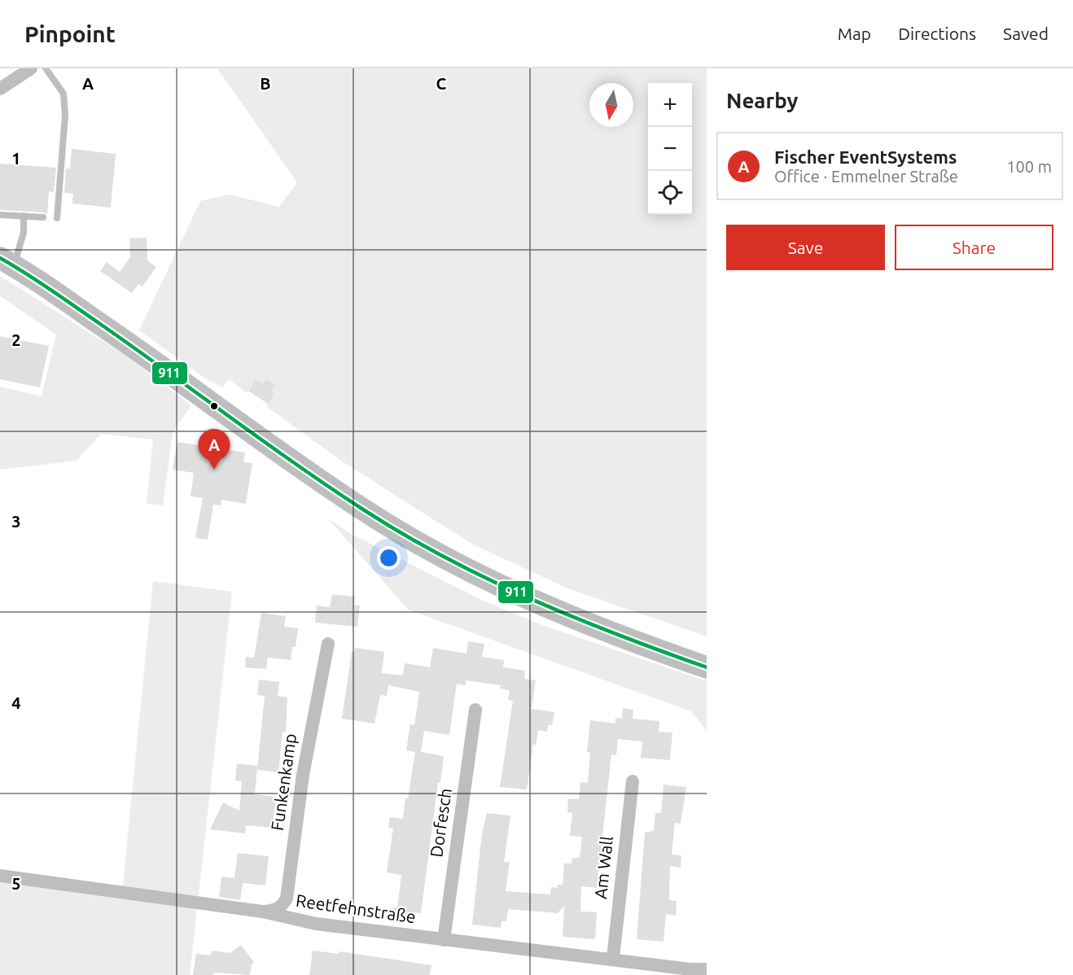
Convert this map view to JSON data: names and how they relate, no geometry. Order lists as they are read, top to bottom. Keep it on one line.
{"streets":{"street":["Funkenkamp","Dorfesch","Am Wall","Reetfehnstraße"]},"crossings":[["Funkenkamp","Reetfehnstraße"],["Dorfesch","Reetfehnstraße"],["Am Wall","Reetfehnstraße"]],"lines":["transit line 911"],"north":"bottom","page":{"header":"Pinpoint","nav":["Map","Directions","Saved"],"heading":"Nearby","map_buttons":["+","−"],"list":[{"mark":"A","name":"Fischer EventSystems","note":"Office · Emmelner Straße","value":"100 m"}],"buttons":["Save","Share"],"pins":"A"},"grid":{"columns":["A","B","C"],"rows":["1","2","3","4","5"]}}
